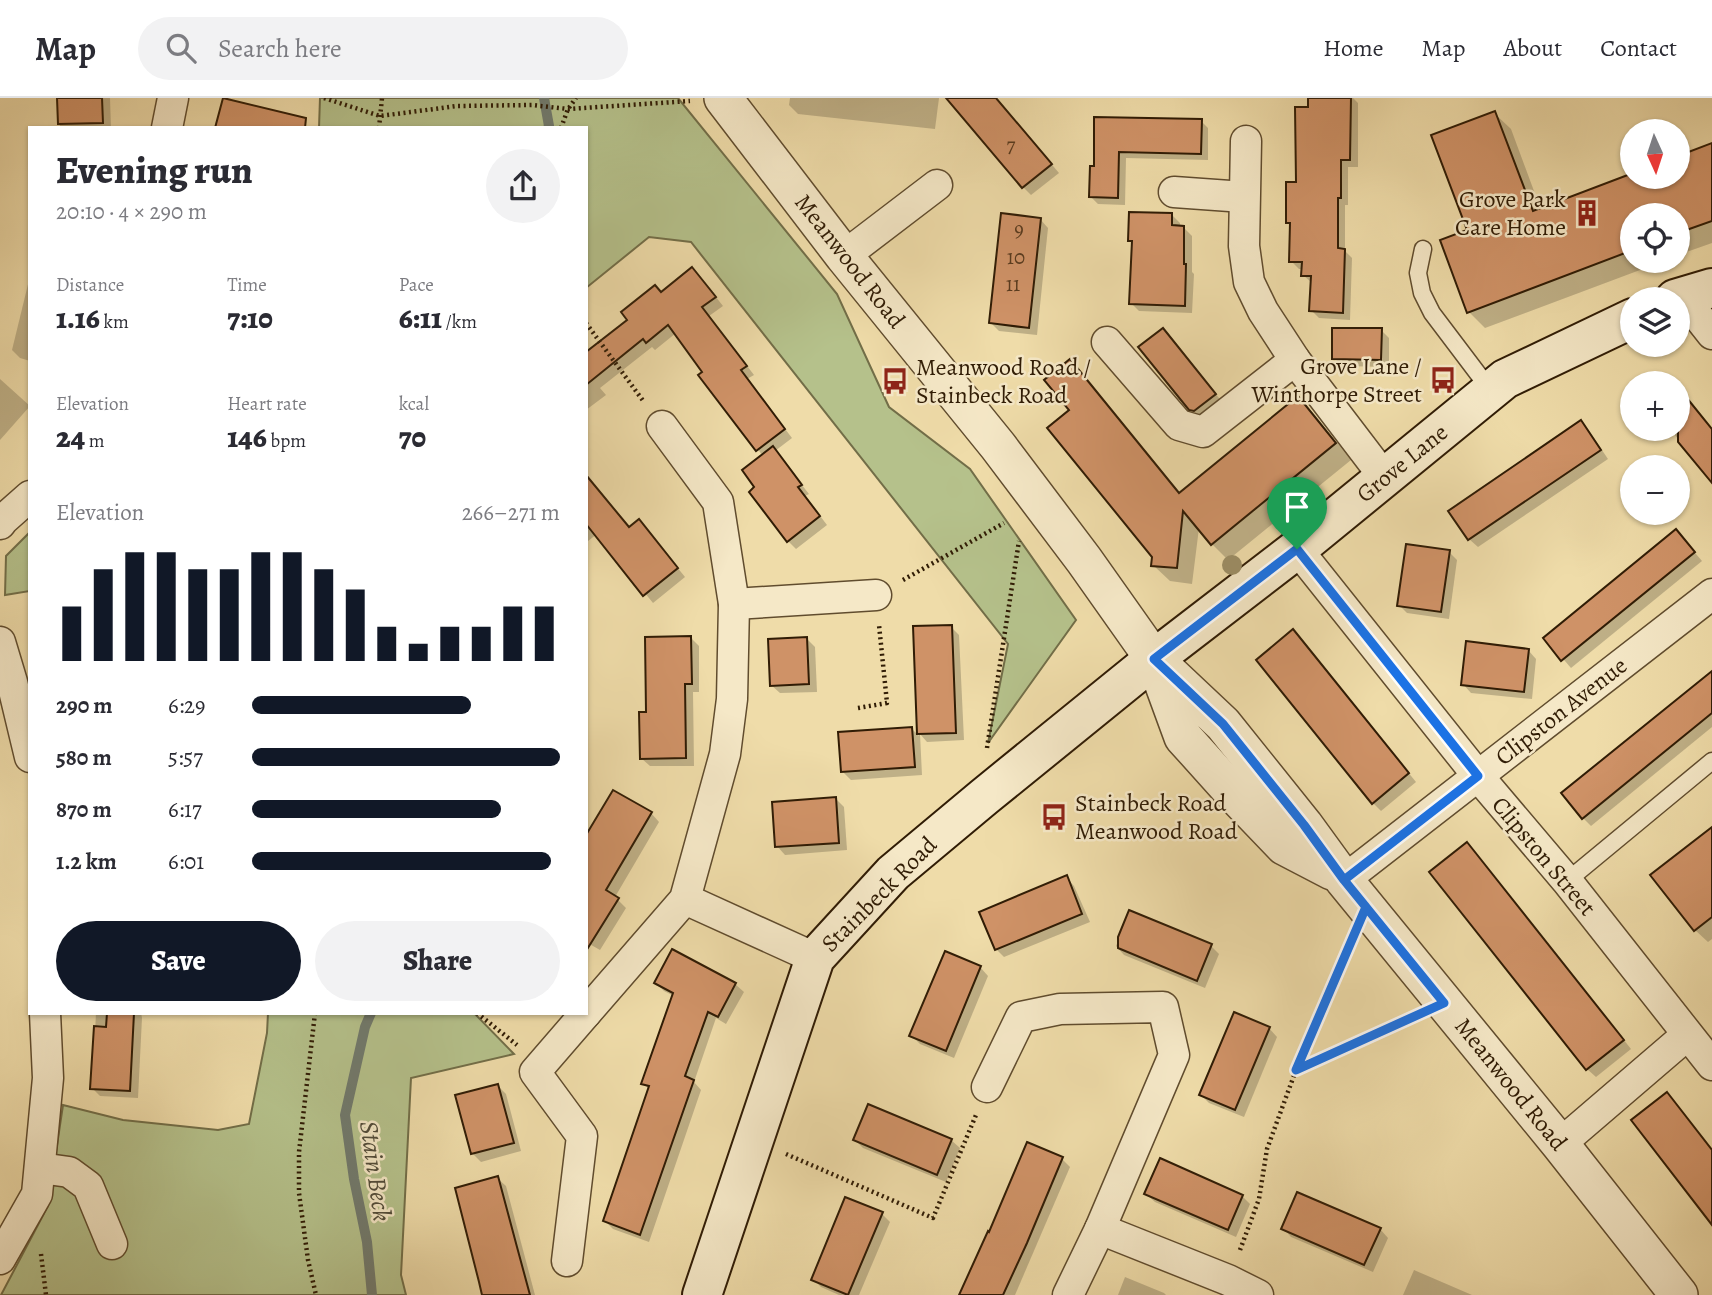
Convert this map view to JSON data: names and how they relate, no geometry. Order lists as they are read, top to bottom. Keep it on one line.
{"streets":{"main road":["Grove Lane","Stainbeck Road"],"street":["Meanwood Road","Clipston Avenue","Clipston Street"]},"crossings":[["Meanwood Road","Grove Lane"],["Meanwood Road","Clipston Avenue"],["Meanwood Road","Stainbeck Road"],["Grove Lane","Clipston Street"],["Grove Lane","Stainbeck Road"],["Clipston Avenue","Clipston Street"]],"water":["Stain Beck"],"places":{"building":["Grove Park Care Home"],"bus stop":["Grove Lane / Winthorpe Street","Meanwood Road / Stainbeck Road","Stainbeck Road Meanwood Road"]},"house_numbers":["7","9","10","11"],"north":"bottom","page":{"header":"Map","search":"Search here","nav":["Home","Map","About","Contact"],"map_buttons":["+","−"],"heading":["Evening run","20:10 · 4 × 290 m"],"stats":[["Distance","1.16 km"],["Time","7:10"],["Pace","6:11 /km"],["Elevation","24 m"],["Heart rate","146 bpm"],["kcal","70"]],"chart":["Elevation","266–271 m"],"list":[{"name":"290 m","note":"6:29"},{"name":"580 m","note":"5:57"},{"name":"870 m","note":"6:17"},{"name":"1.2 km","note":"6:01"}],"buttons":["Save","Share"]}}
